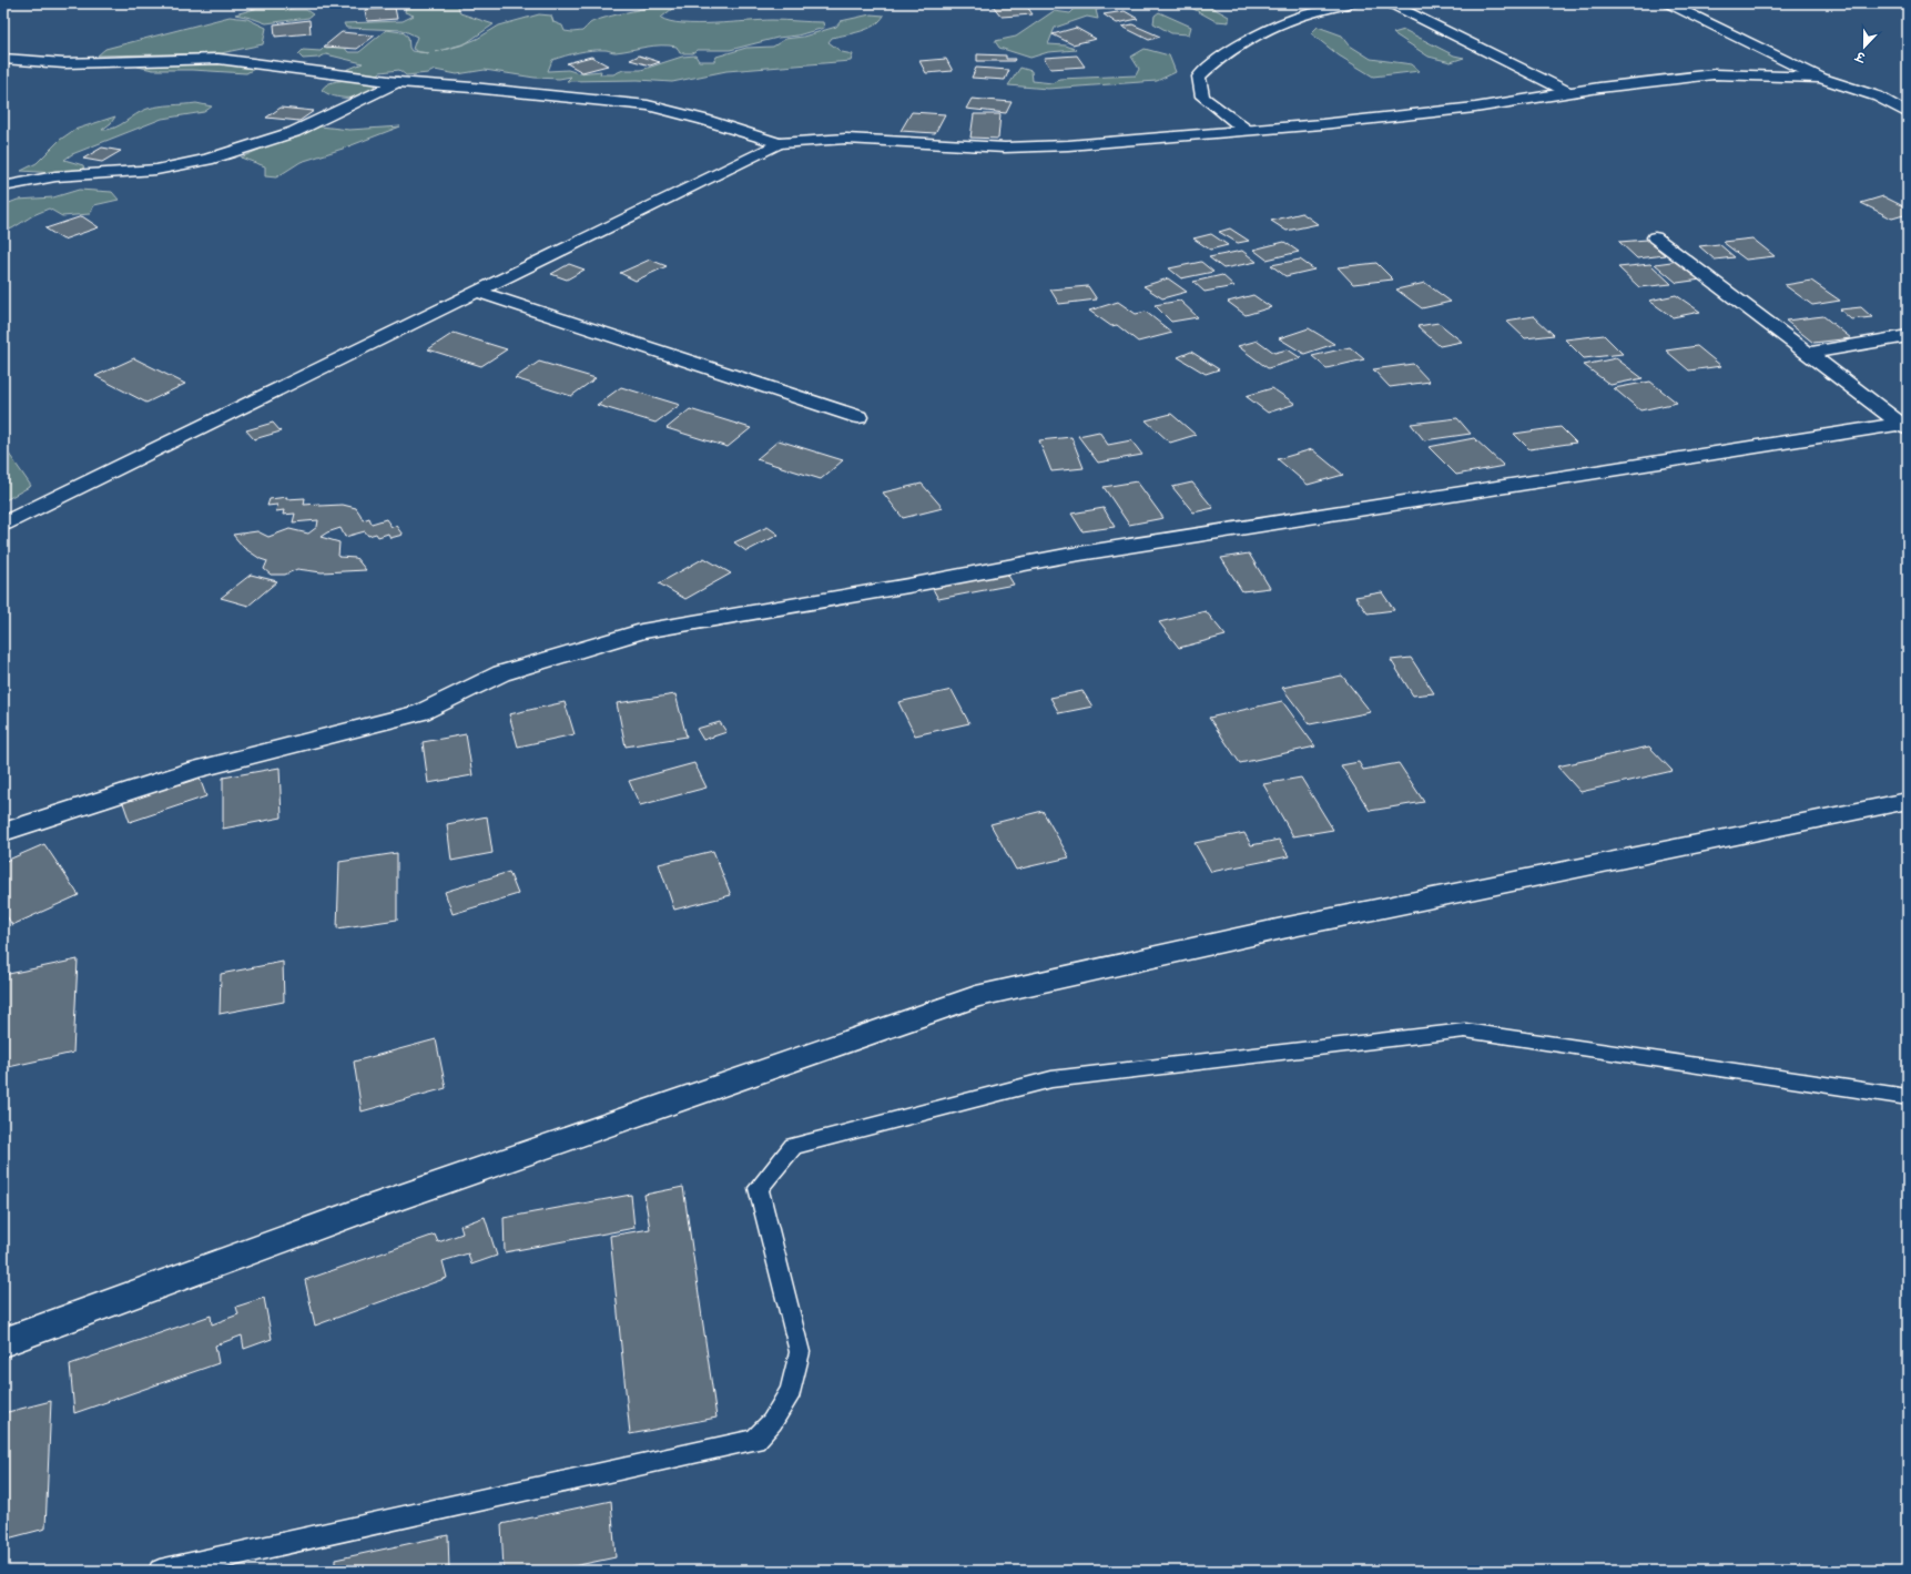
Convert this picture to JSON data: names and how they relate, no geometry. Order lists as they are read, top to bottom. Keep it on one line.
{"north":"bottom"}
